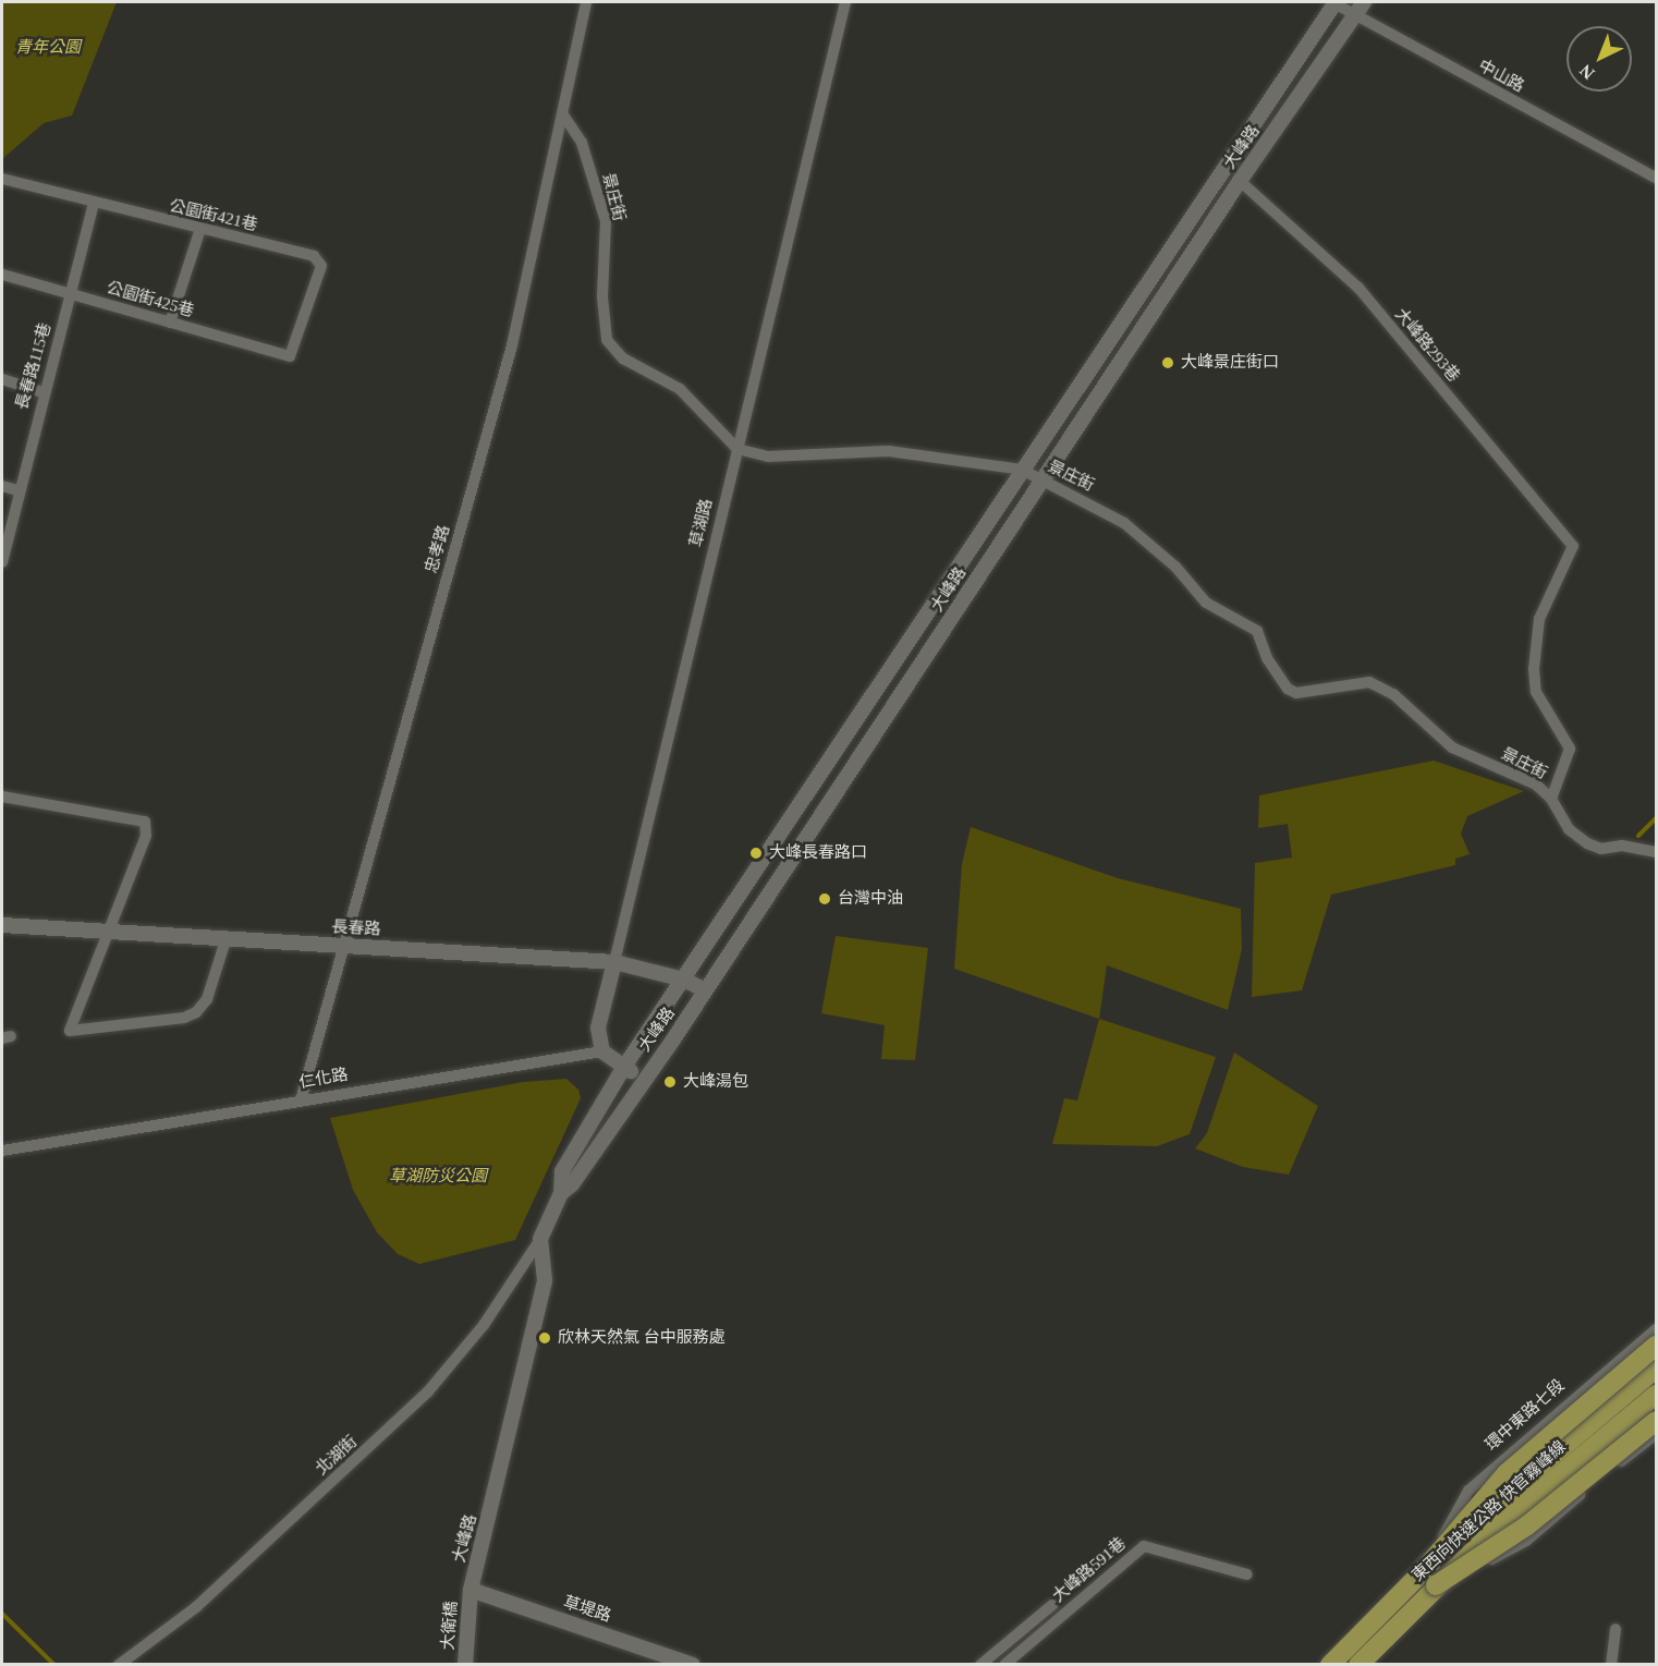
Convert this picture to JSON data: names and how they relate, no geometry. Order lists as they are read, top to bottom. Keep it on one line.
{"streets":{"highway":["東西向快速公路 快官霧峰線"],"street":["中山路","大峰路","景庄街","公園街421巷","公園街425巷","大峰路293巷","長春路115巷","草湖路","忠孝路","長春路","仁化路","環中東路七段","北湖街","大峰路591巷","草堤路","大衛橋"]},"crossings":[["中山路","大峰路"],["大峰路","景庄街"],["大峰路","大峰路293巷"],["大峰路","長春路"],["大峰路","北湖街"],["大峰路","草堤路"],["大峰路","大衛橋"],["景庄街","大峰路293巷"],["景庄街","草湖路"],["景庄街","忠孝路"],["公園街421巷","公園街425巷"],["公園街421巷","長春路115巷"],["公園街425巷","長春路115巷"],["草湖路","長春路"],["草湖路","仁化路"],["忠孝路","長春路"],["忠孝路","仁化路"],["草堤路","大衛橋"]],"parks":["青年公園","草湖防災公園"],"places":["大峰景庄街口","大峰長春路口","台灣中油","大峰湯包","欣林天然氣 台中服務處"],"north":"bottom left"}
